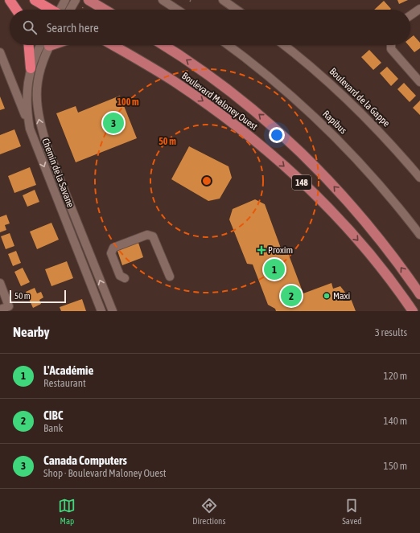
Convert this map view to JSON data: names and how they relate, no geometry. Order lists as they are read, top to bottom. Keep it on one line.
{"streets":{"main road":["Boulevard Maloney Ouest","148"],"street":["Boulevard de la Gappe","Rapibus","Chemin de la Savane"]},"places":{"health":["Proxim"],"other":["Maxi"]},"scale_bar":"50 m","page":{"search":"Search here","pins":["3","1","2"],"scale":"50 m","heading":["Nearby","3 results"],"list":[{"mark":"1","name":"L'Académie","note":"Restaurant","value":"120 m"},{"mark":"2","name":"CIBC","note":"Bank","value":"140 m"},{"mark":"3","name":"Canada Computers","note":"Shop · Boulevard Maloney Ouest","value":"150 m"}],"nav":["Map","Directions","Saved"]},"rings":["100 m","50 m"]}
